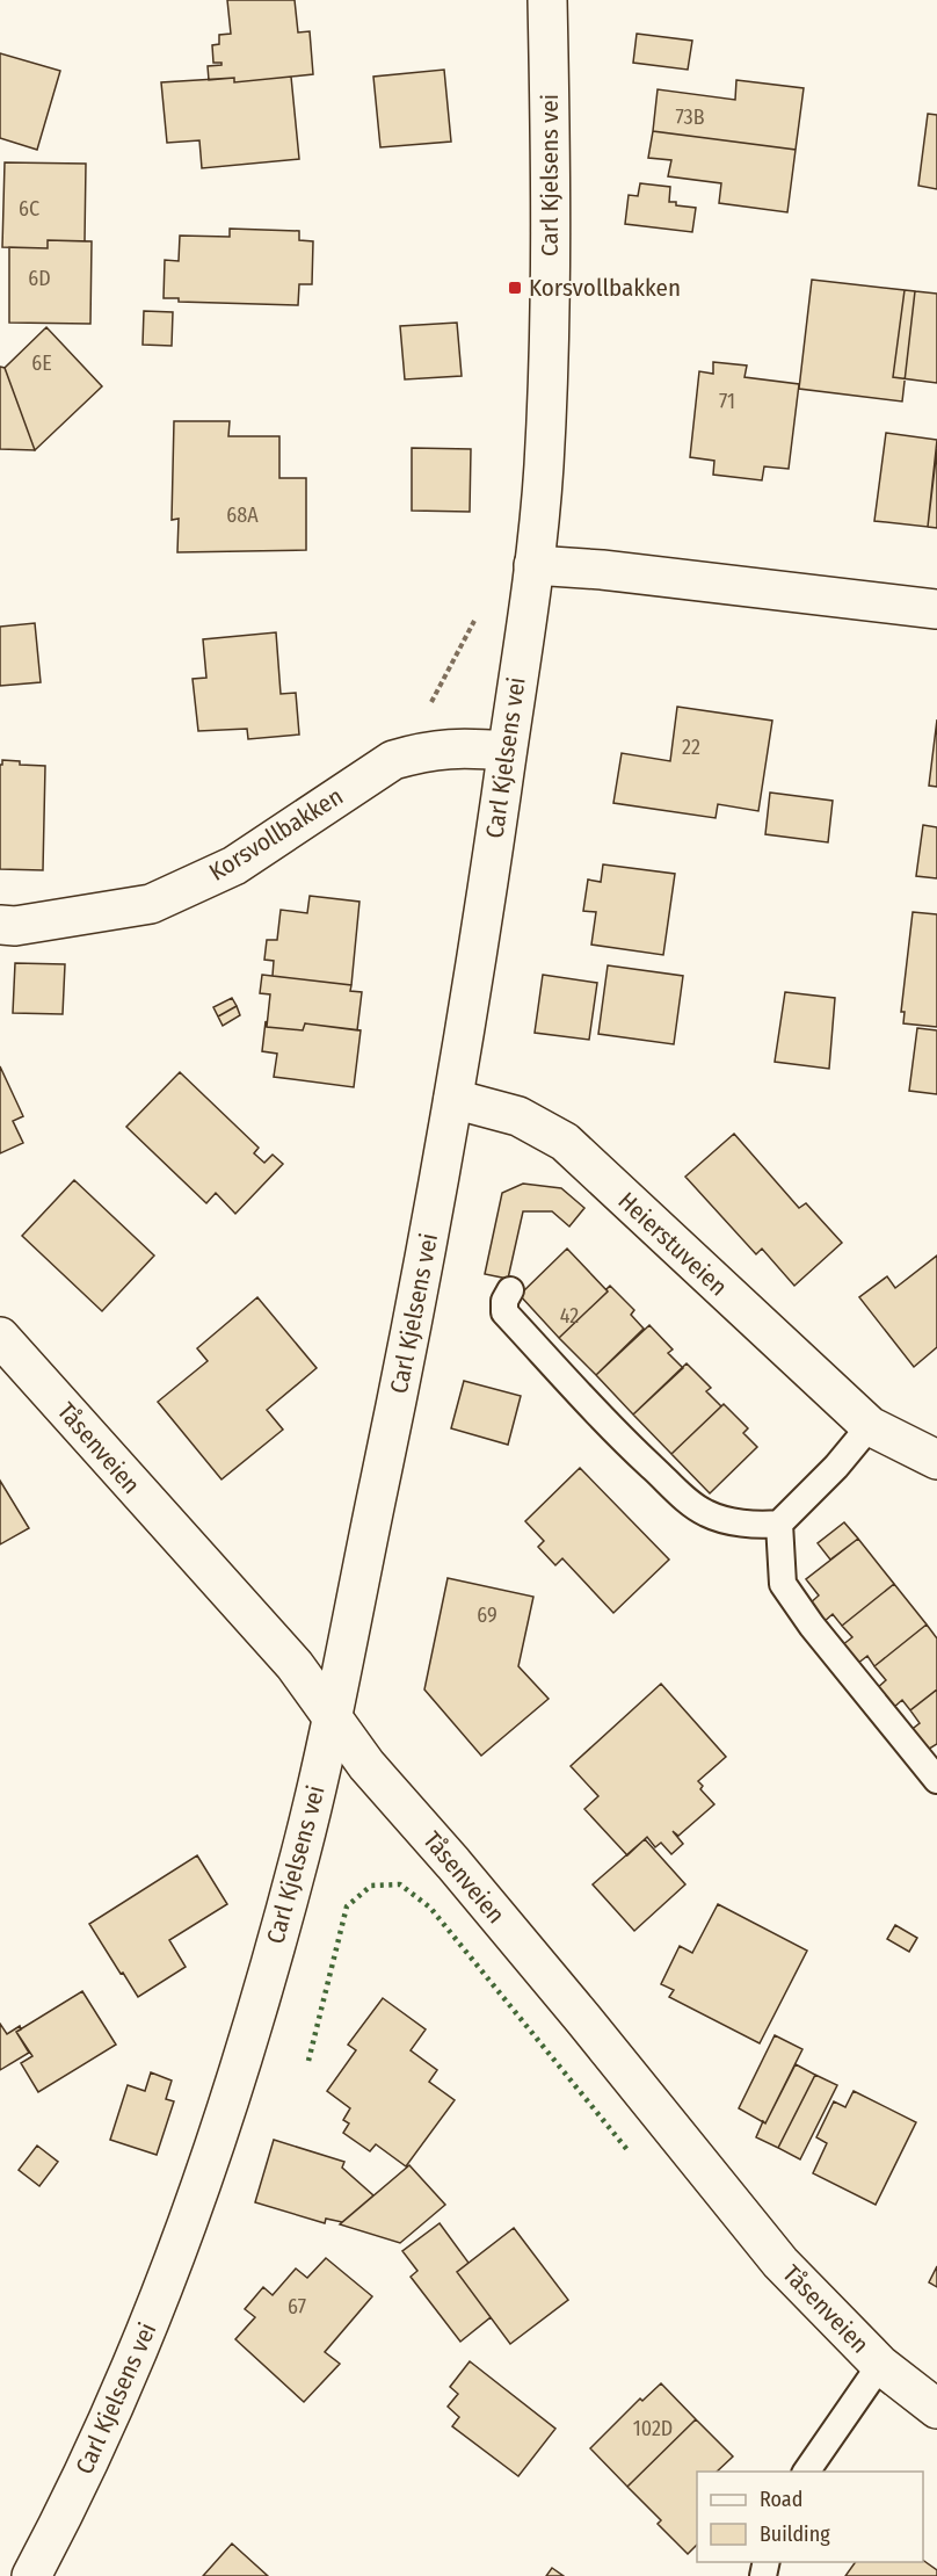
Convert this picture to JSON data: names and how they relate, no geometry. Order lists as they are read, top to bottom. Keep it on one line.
{"streets":{"street":["Carl Kjelsens vei","Korsvollbakken","Heierstuveien","Tåsenveien"]},"crossings":[["Carl Kjelsens vei","Korsvollbakken"],["Carl Kjelsens vei","Heierstuveien"],["Carl Kjelsens vei","Tåsenveien"]],"places":{"transit":["Korsvollbakken"]},"house_numbers":["73B","6C","6D","6E","71","68A","22","42","69","67","102D"],"legend":["Road","Building"]}
